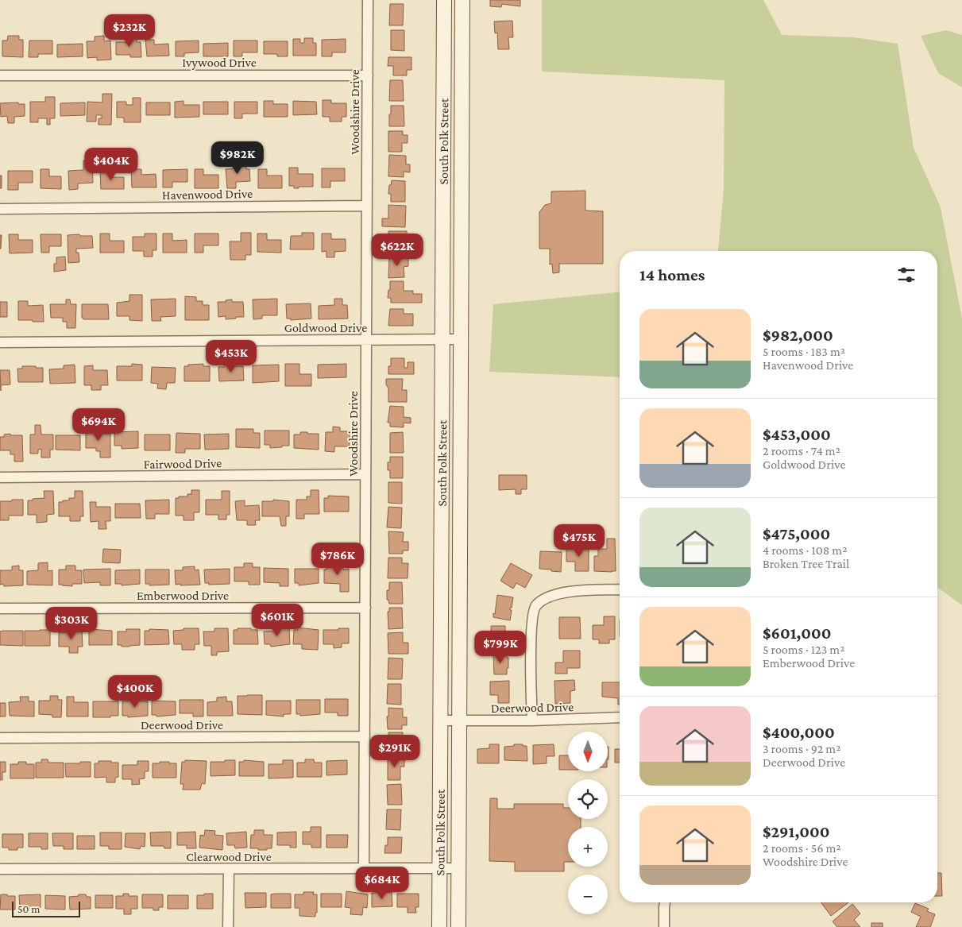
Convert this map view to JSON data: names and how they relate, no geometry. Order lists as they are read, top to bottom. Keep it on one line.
{"streets":{"main road":["South Polk Street"],"street":["Ivywood Drive","Woodshire Drive","Havenwood Drive","Goldwood Drive","Fairwood Drive","Emberwood Drive","Deerwood Drive","Clearwood Drive"]},"crossings":[["Ivywood Drive","Woodshire Drive"],["Woodshire Drive","Havenwood Drive"],["Woodshire Drive","Goldwood Drive"],["Woodshire Drive","Fairwood Drive"],["Woodshire Drive","Emberwood Drive"],["Woodshire Drive","Deerwood Drive"],["Woodshire Drive","Clearwood Drive"],["South Polk Street","Goldwood Drive"],["South Polk Street","Deerwood Drive"],["South Polk Street","Clearwood Drive"]],"scale_bar":"50 m","north":"bottom","page":{"price":["$232K","$982K","$404K","$622K","$453K","$694K","$475K","$786K","$601K","$303K","$799K","$400K","$291K","$684K"],"heading":"14 homes","list":[{"name":"$982,000","note":"5 rooms · 183 m² · Havenwood Drive"},{"name":"$453,000","note":"2 rooms · 74 m² · Goldwood Drive"},{"name":"$475,000","note":"4 rooms · 108 m² · Broken Tree Trail"},{"name":"$601,000","note":"5 rooms · 123 m² · Emberwood Drive"},{"name":"$400,000","note":"3 rooms · 92 m² · Deerwood Drive"},{"name":"$291,000","note":"2 rooms · 56 m² · Woodshire Drive"}],"map_buttons":["+","−"],"scale":"50 m"}}
